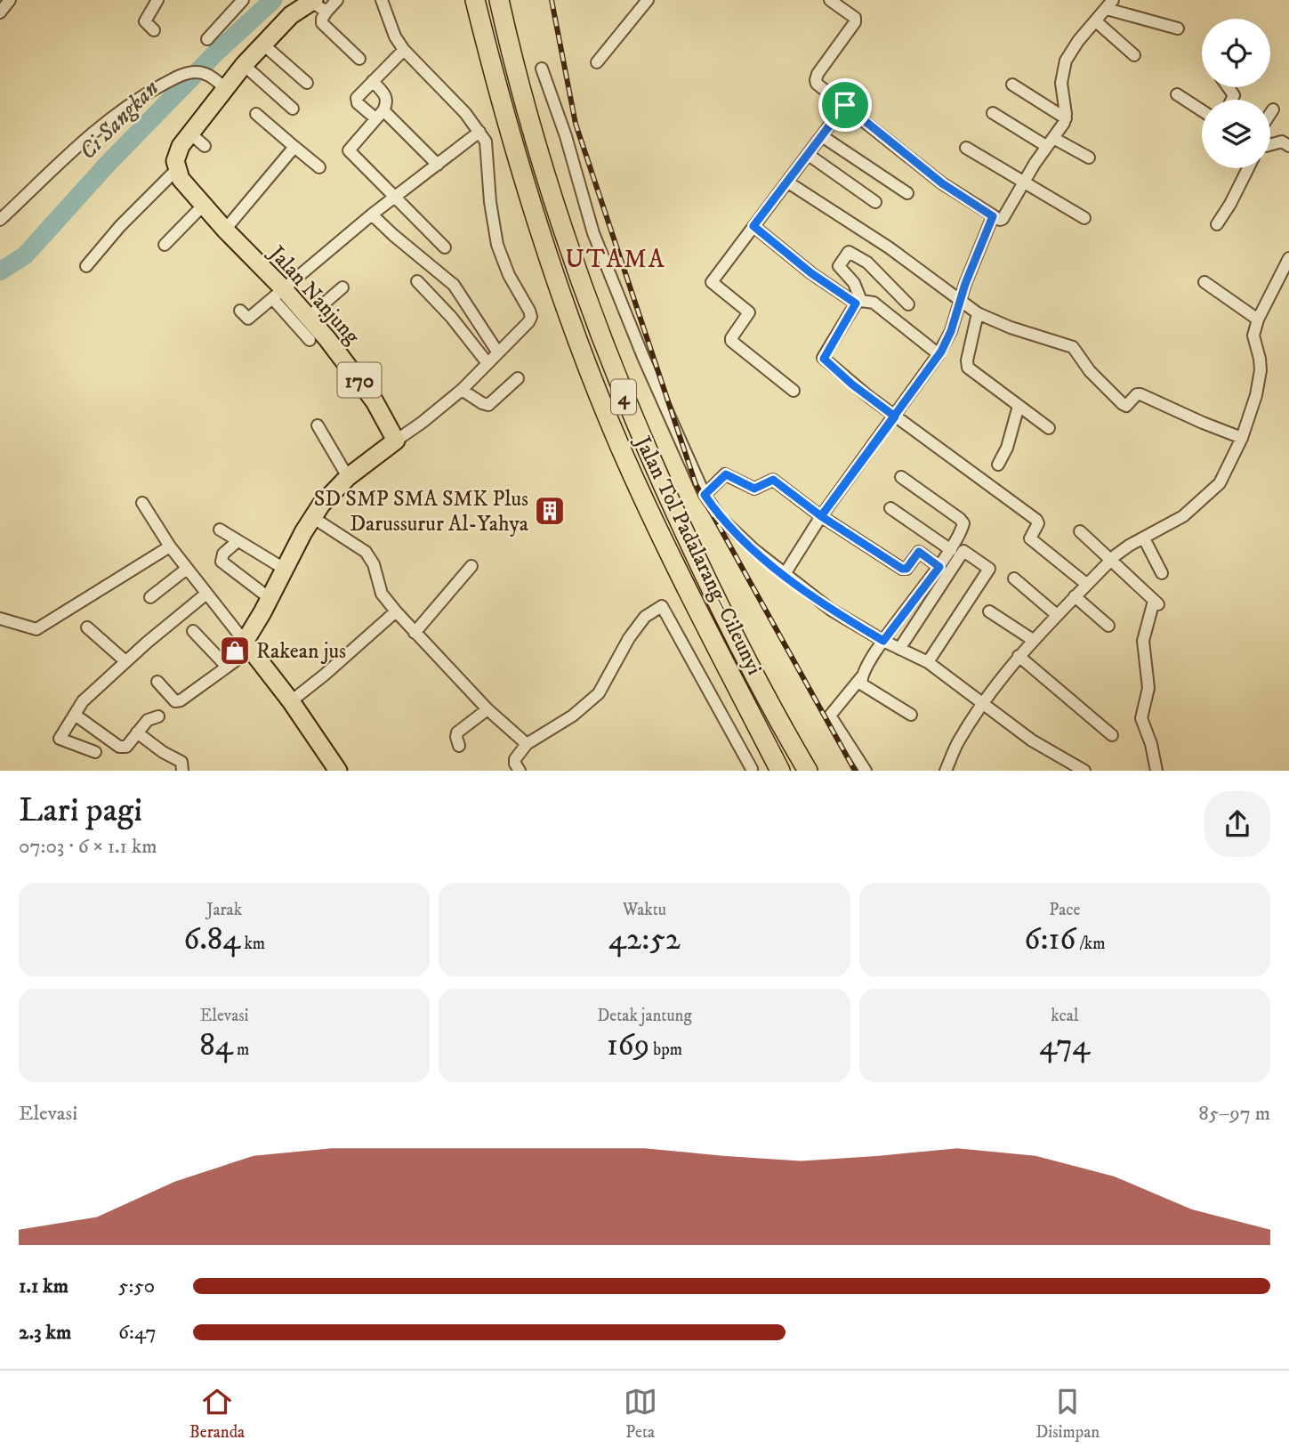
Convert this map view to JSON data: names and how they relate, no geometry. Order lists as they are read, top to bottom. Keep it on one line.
{"streets":{"highway":["4","Jalan Tol Padalarang–Cileunyi"],"main road":["Jalan Nanjung","170"]},"districts":["UTAMA"],"water":["Ci Sangkan"],"places":{"building":["SD SMP SMA SMK Plus Darussurur Al-Yahya"],"shop":["Rakean jus"]},"page":{"heading":["Lari pagi","07:03 · 6 × 1.1 km"],"stats":[["Jarak","6.84 km"],["Waktu","42:52"],["Pace","6:16 /km"],["Elevasi","84 m"],["Detak jantung","169 bpm"],["kcal","474"]],"chart":["Elevasi","85–97 m"],"list":[{"name":"1.1 km","note":"5:50"},{"name":"2.3 km","note":"6:47"}],"tabs":["Beranda","Peta","Disimpan"]}}
